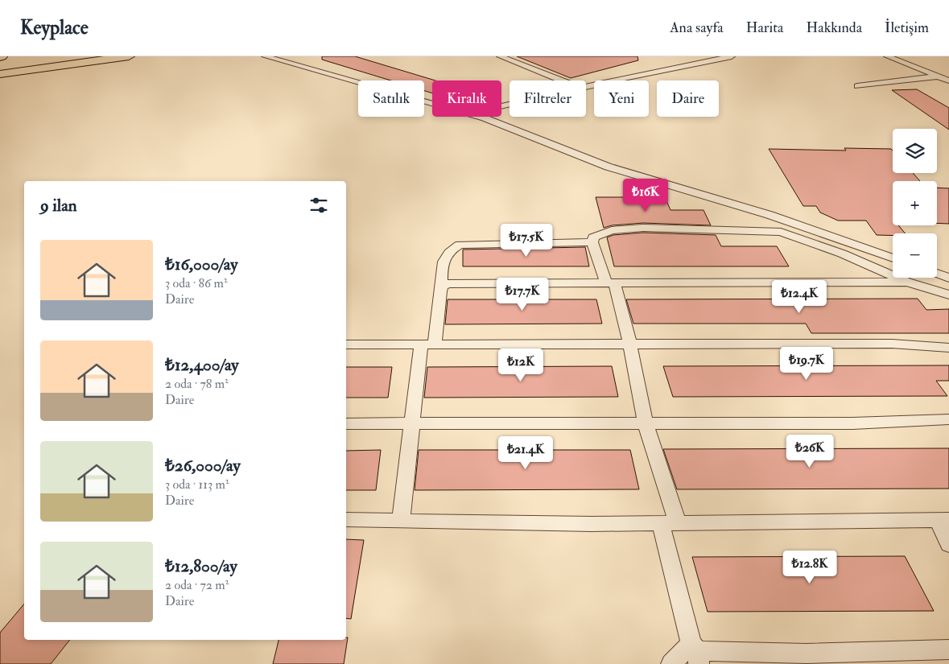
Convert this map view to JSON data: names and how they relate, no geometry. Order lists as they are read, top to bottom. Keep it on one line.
{"page":{"header":"Keyplace","nav":["Ana sayfa","Harita","Hakkında","İletişim"],"chip":["Satılık","Kiralık","Filtreler","Yeni","Daire"],"map_buttons":["+","−"],"price":["₺16K","₺17.5K","₺17.7K","₺12.4K","₺19.7K","₺12K","₺26K","₺21.4K","₺12.8K"],"heading":"9 ilan","list":[{"name":"₺16,000/ay","note":"3 oda · 86 m² · Daire"},{"name":"₺12,400/ay","note":"2 oda · 78 m² · Daire"},{"name":"₺26,000/ay","note":"3 oda · 113 m² · Daire"},{"name":"₺12,800/ay","note":"2 oda · 72 m² · Daire"}]}}
